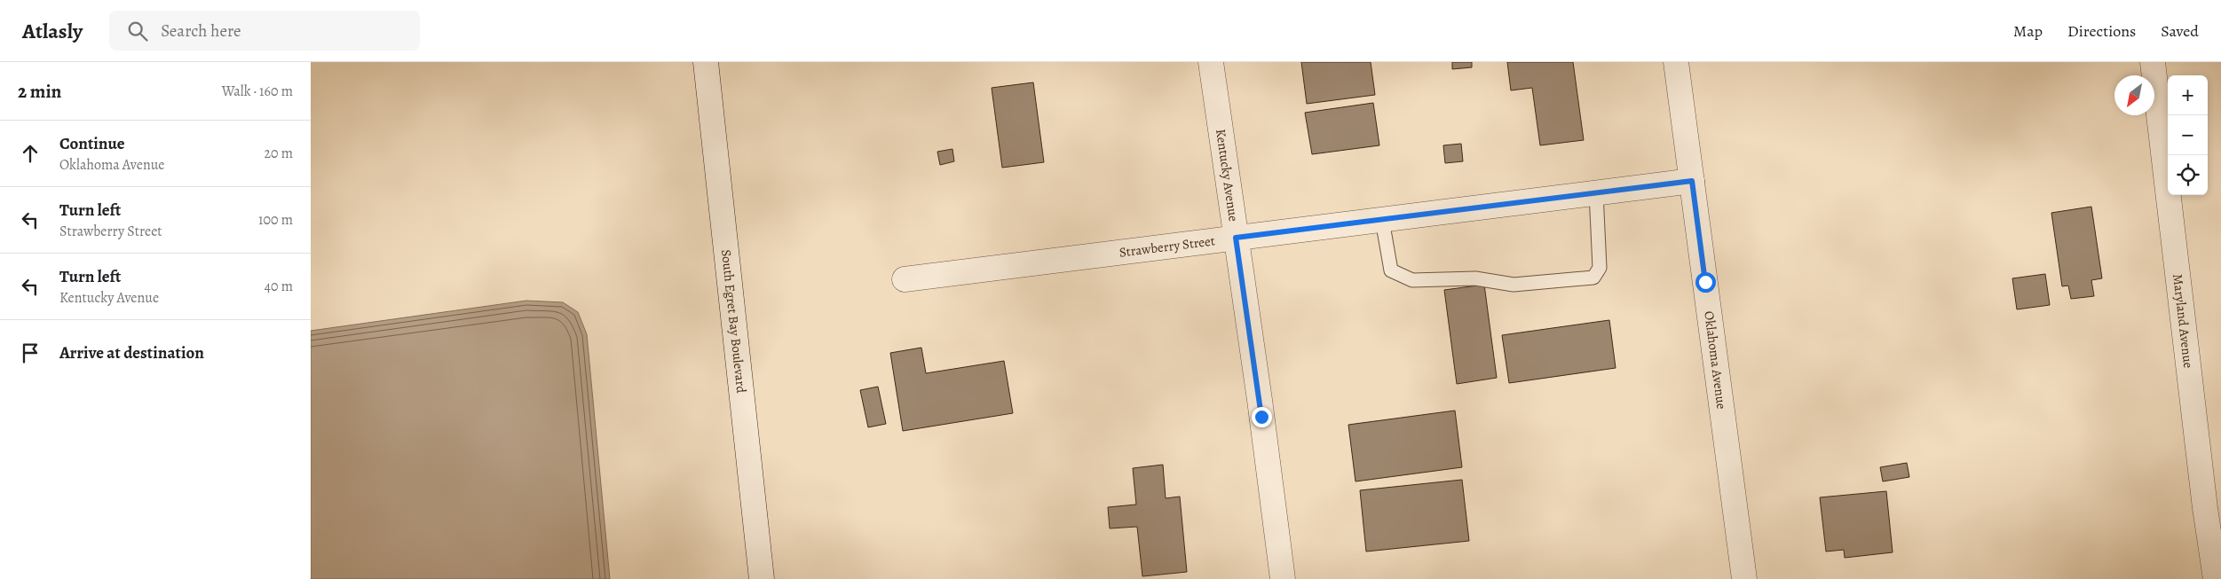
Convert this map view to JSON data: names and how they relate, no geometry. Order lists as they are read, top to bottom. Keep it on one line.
{"streets":{"street":["Kentucky Avenue","Strawberry Street","South Egret Bay Boulevard","Maryland Avenue","Oklahoma Avenue"]},"crossings":[["Kentucky Avenue","Strawberry Street"],["Strawberry Street","Oklahoma Avenue"]],"north":"bottom left","page":{"header":"Atlasly","search":"Search here","nav":["Map","Directions","Saved"],"heading":["2 min","Walk · 160 m"],"map_buttons":["+","−"],"list":[["Continue","Oklahoma Avenue","20 m"],["Turn left","Strawberry Street","100 m"],["Turn left","Kentucky Avenue","40 m"],"Arrive at destination"]}}
